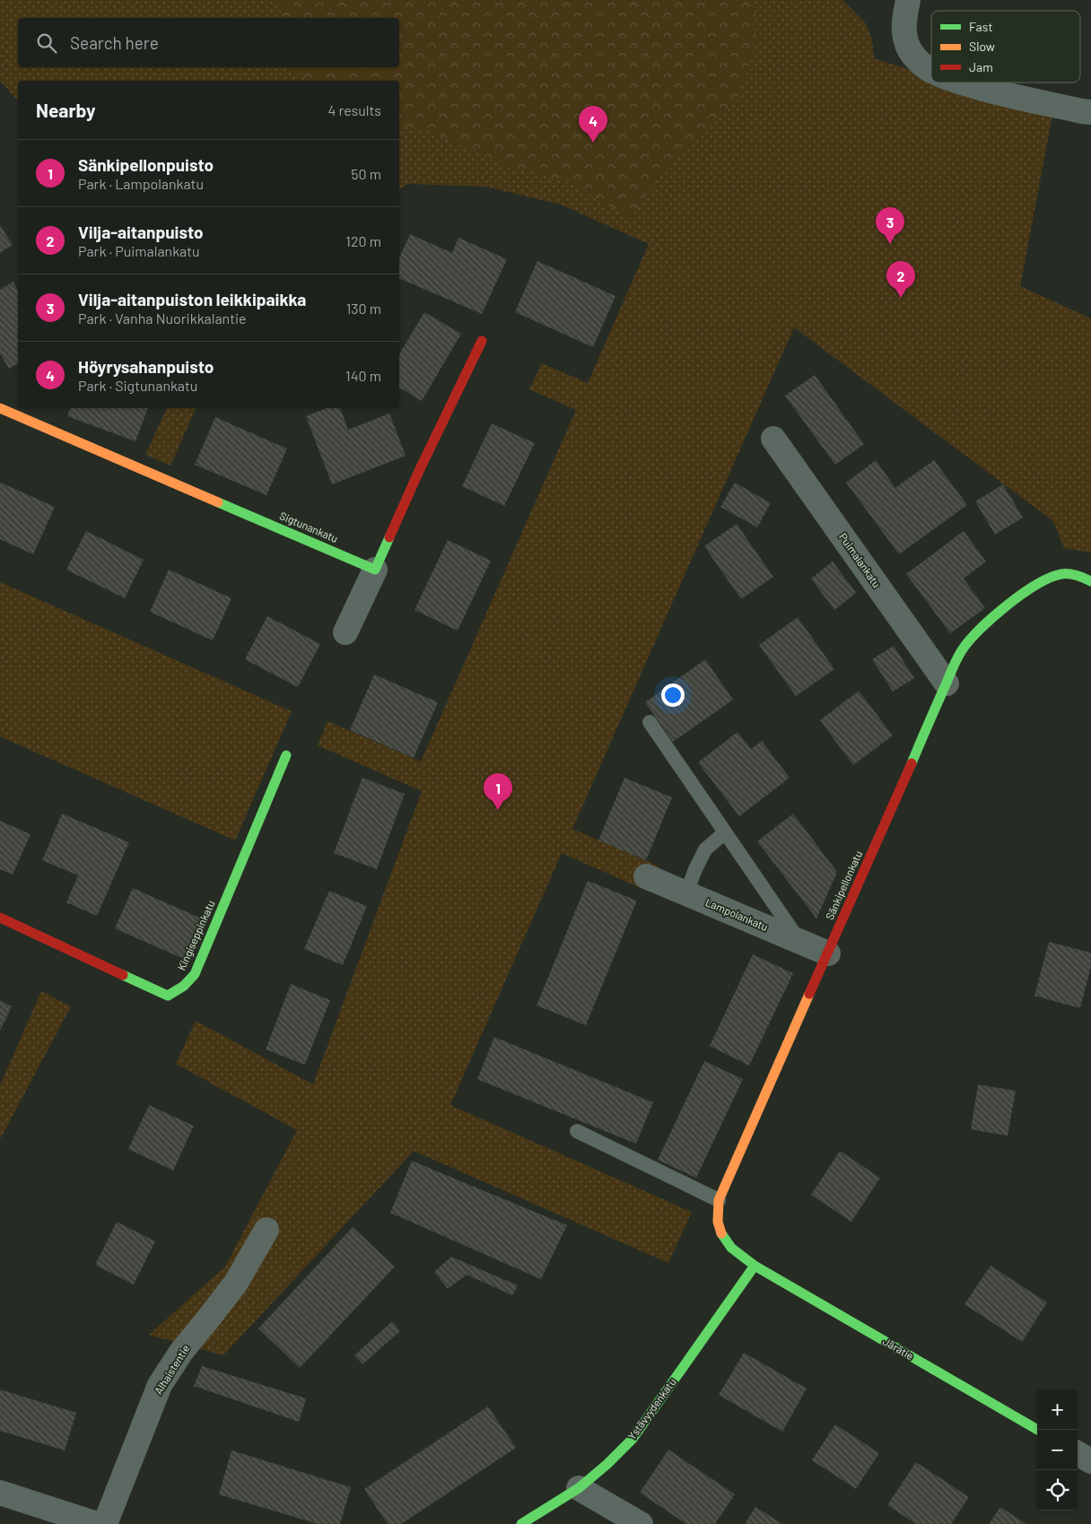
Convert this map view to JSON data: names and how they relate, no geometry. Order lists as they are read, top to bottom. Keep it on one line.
{"streets":{"street":["Sigtunankatu","Puimalankatu","Sänkipellonkatu","Lampolankatu","Kingiseppinkatu","Järätie","Alhaistentie","Ystävyydenkatu"]},"crossings":[["Puimalankatu","Sänkipellonkatu"],["Sänkipellonkatu","Lampolankatu"],["Sänkipellonkatu","Järätie"],["Sänkipellonkatu","Ystävyydenkatu"],["Järätie","Ystävyydenkatu"]],"legend":["Fast","Slow","Jam"],"page":{"search":"Search here","heading":["Nearby","4 results"],"pins":["4","3","2","1"],"list":[{"mark":"1","name":"Sänkipellonpuisto","note":"Park · Lampolankatu","value":"50 m"},{"mark":"2","name":"Vilja-aitanpuisto","note":"Park · Puimalankatu","value":"120 m"},{"mark":"3","name":"Vilja-aitanpuiston leikkipaikka","note":"Park · Vanha Nuorikkalantie","value":"130 m"},{"mark":"4","name":"Höyrysahanpuisto","note":"Park · Sigtunankatu","value":"140 m"}],"map_buttons":["+","−"]}}
